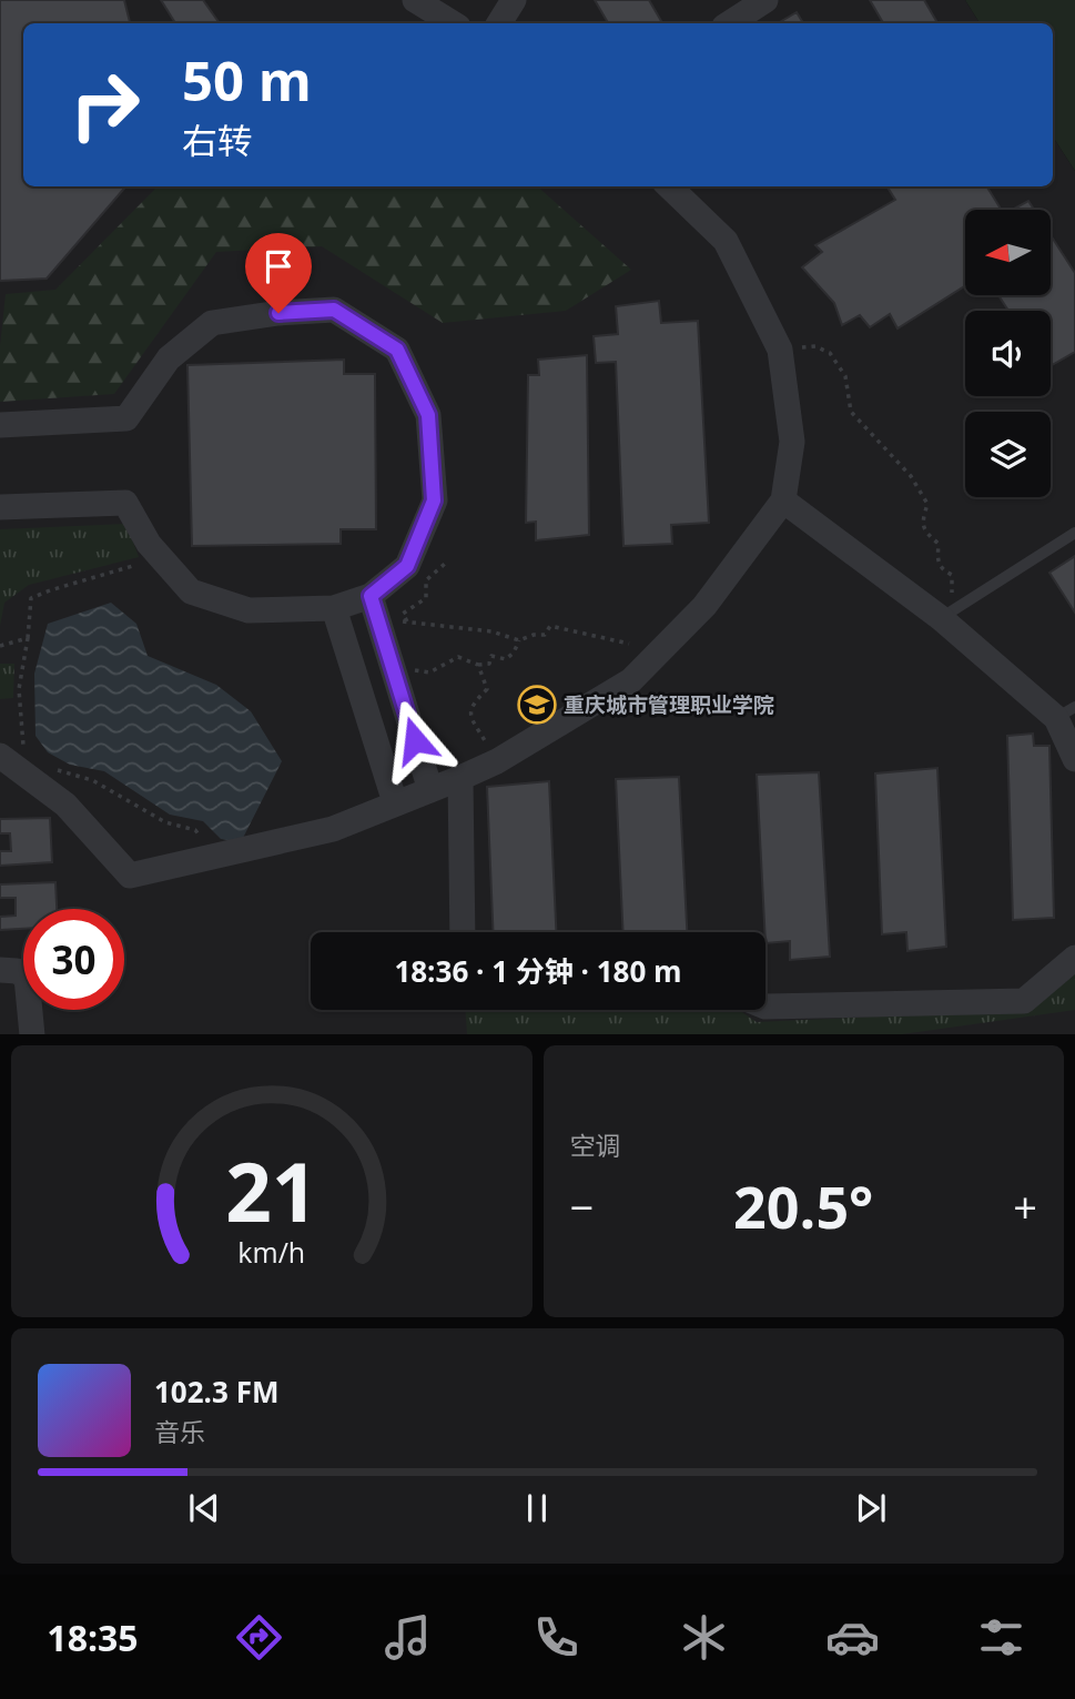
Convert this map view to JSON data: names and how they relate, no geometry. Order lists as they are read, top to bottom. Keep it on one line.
{"places":{"school or university":["重庆城市管理职业学院"]},"north":"left","page":{"turn":["50 m","右转"],"limit":"30","trip":"18:36 · 1 分钟 · 180 m","tile":"空调","heat":["−","20.5°","+"],"song":["102.3 FM","音乐"],"tabs":"18:35","gauge":["21","km/h"]}}
